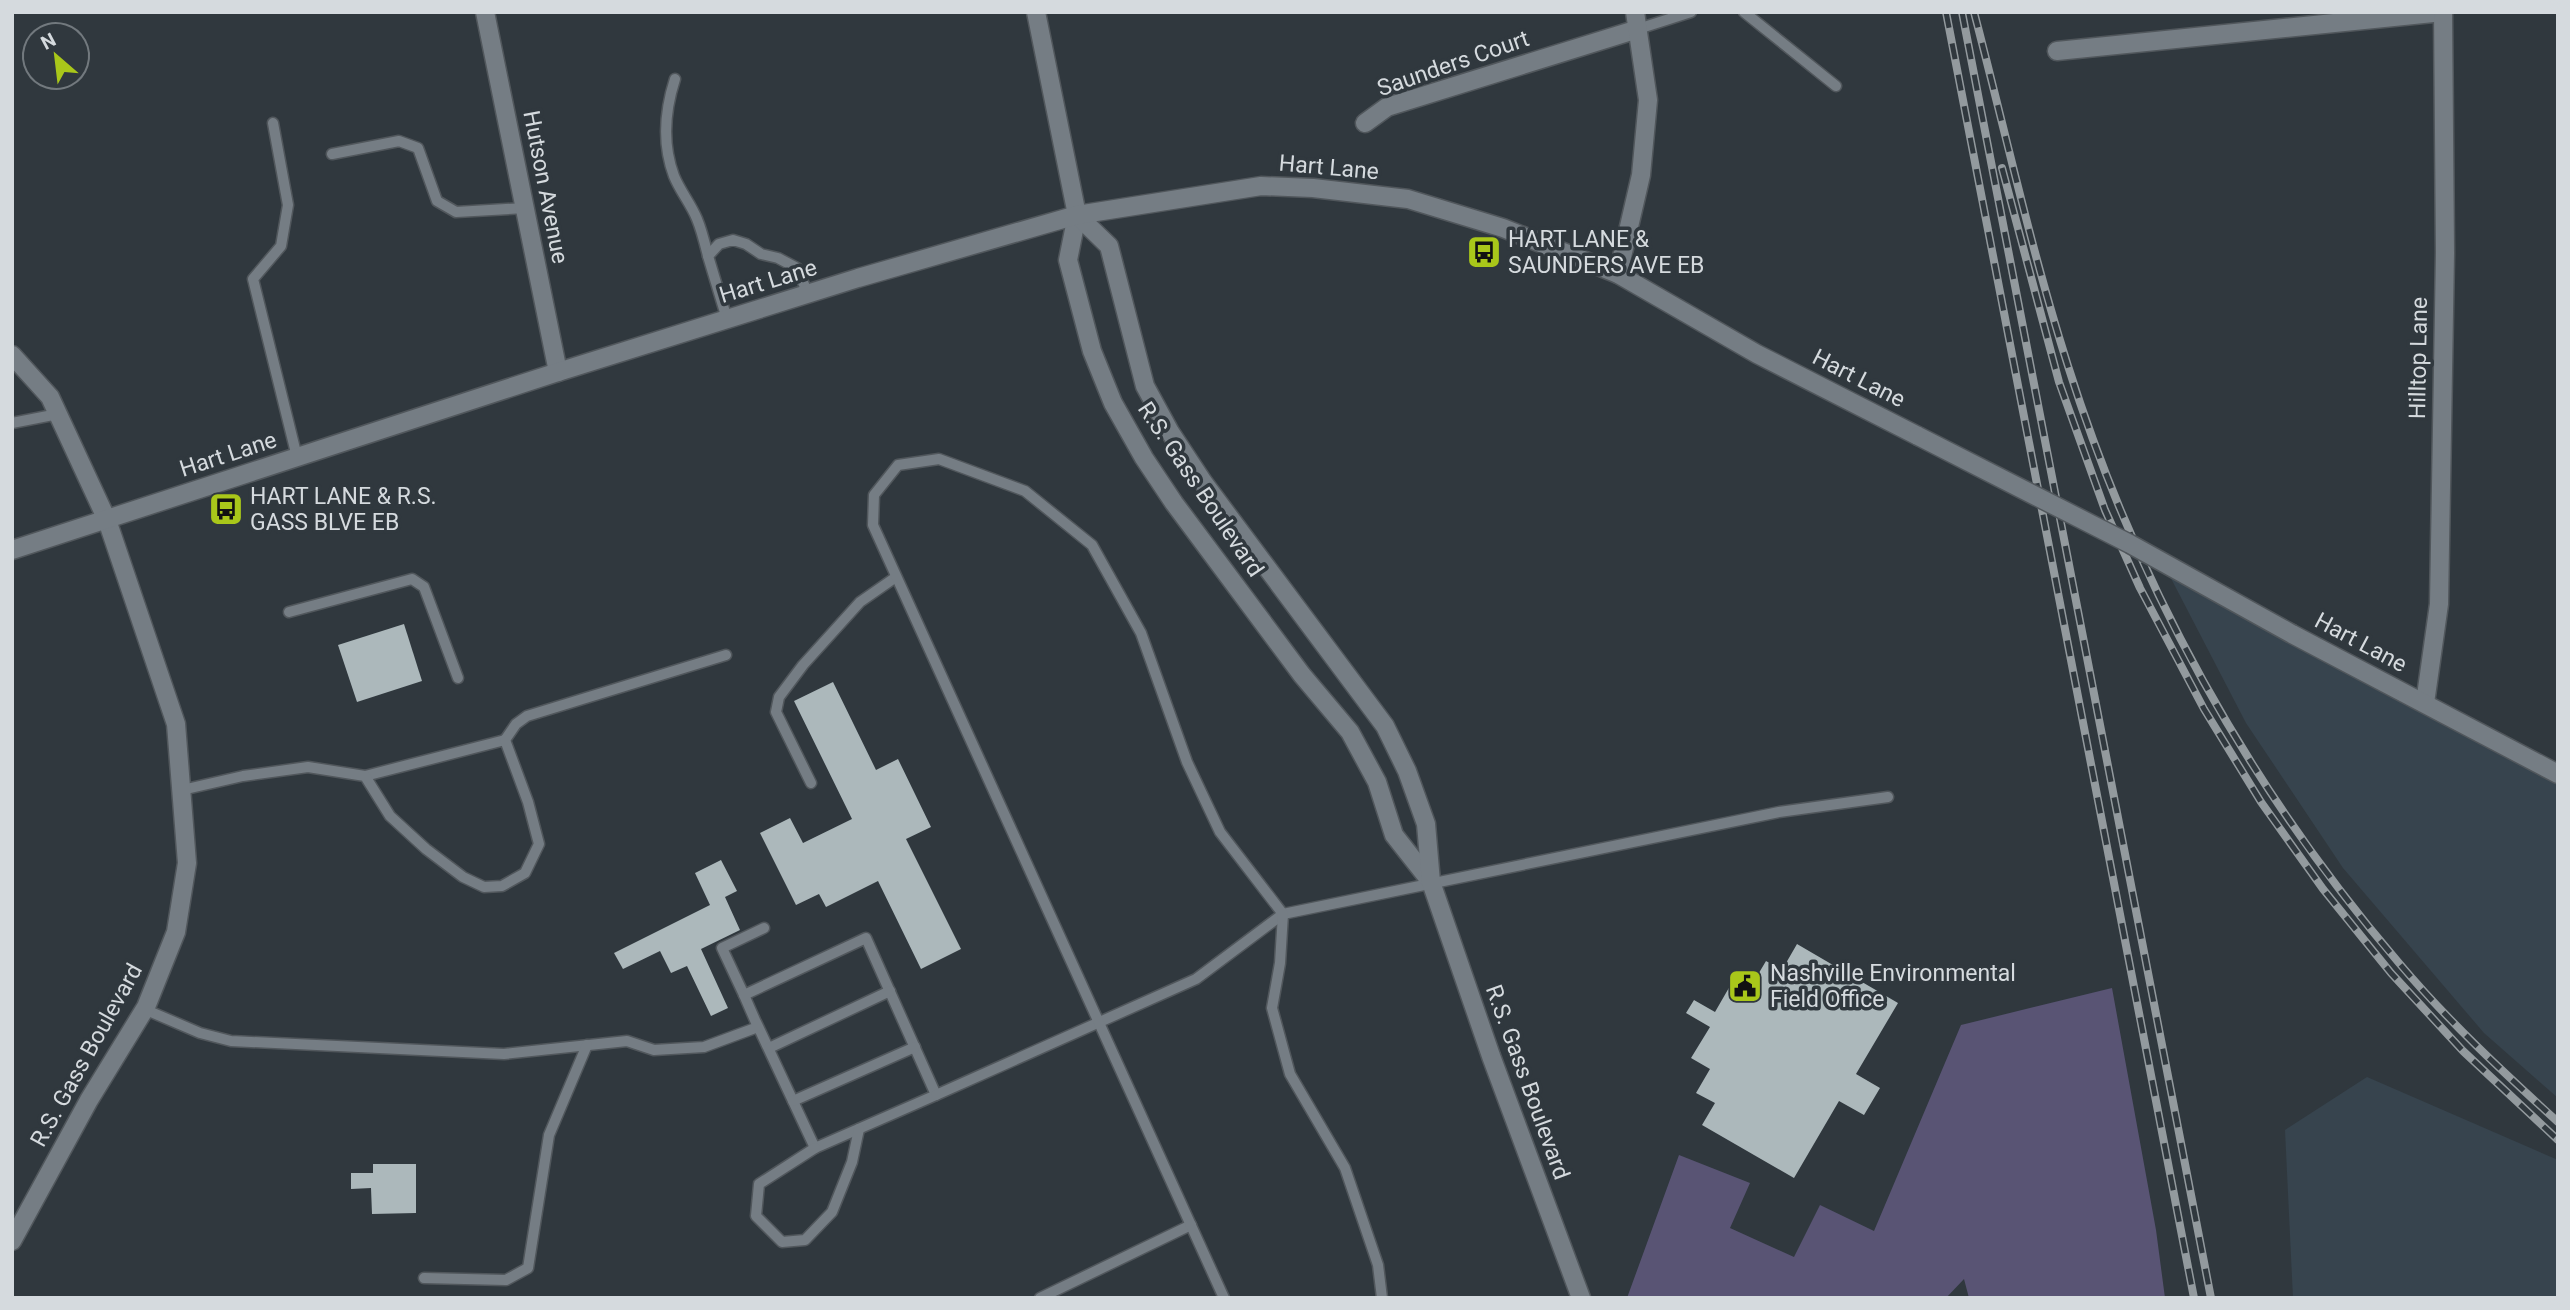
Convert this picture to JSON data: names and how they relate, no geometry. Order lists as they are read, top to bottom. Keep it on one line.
{"streets":{"street":["Saunders Court","Hart Lane","Hutson Avenue","Hilltop Lane","R.S. Gass Boulevard"]},"crossings":[["Hart Lane","Hutson Avenue"],["Hart Lane","Hilltop Lane"],["Hart Lane","R.S. Gass Boulevard"]],"places":{"bus stop":["HART LANE & SAUNDERS AVE EB","HART LANE & R.S. GASS BLVE EB"],"public building":["Nashville Environmental Field Office"]},"north":"top left"}
